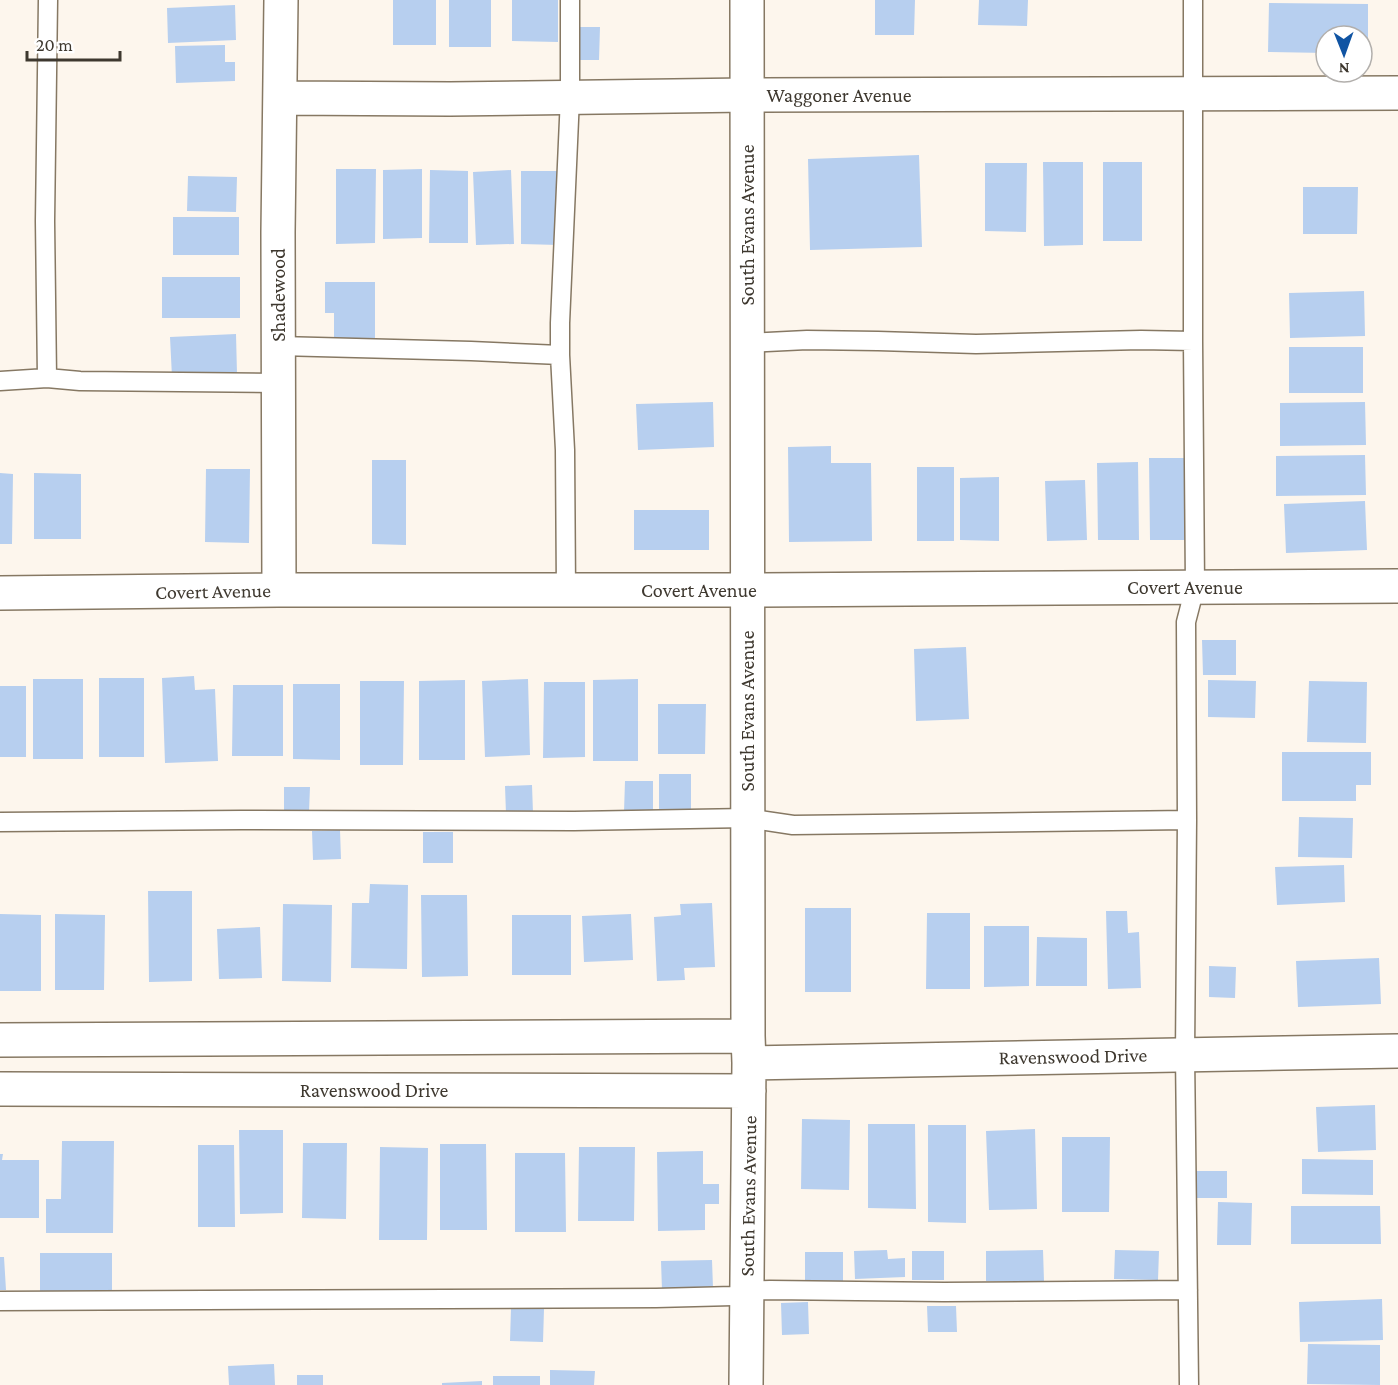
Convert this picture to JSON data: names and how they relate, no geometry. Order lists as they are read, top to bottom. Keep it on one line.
{"streets":{"street":["Waggoner Avenue","South Evans Avenue","Shadewood","Covert Avenue","Ravenswood Drive"]},"crossings":[["Waggoner Avenue","South Evans Avenue"],["Waggoner Avenue","Shadewood"],["South Evans Avenue","Covert Avenue"],["South Evans Avenue","Ravenswood Drive"],["Shadewood","Covert Avenue"]],"scale_bar":"20 m","north":"bottom"}
